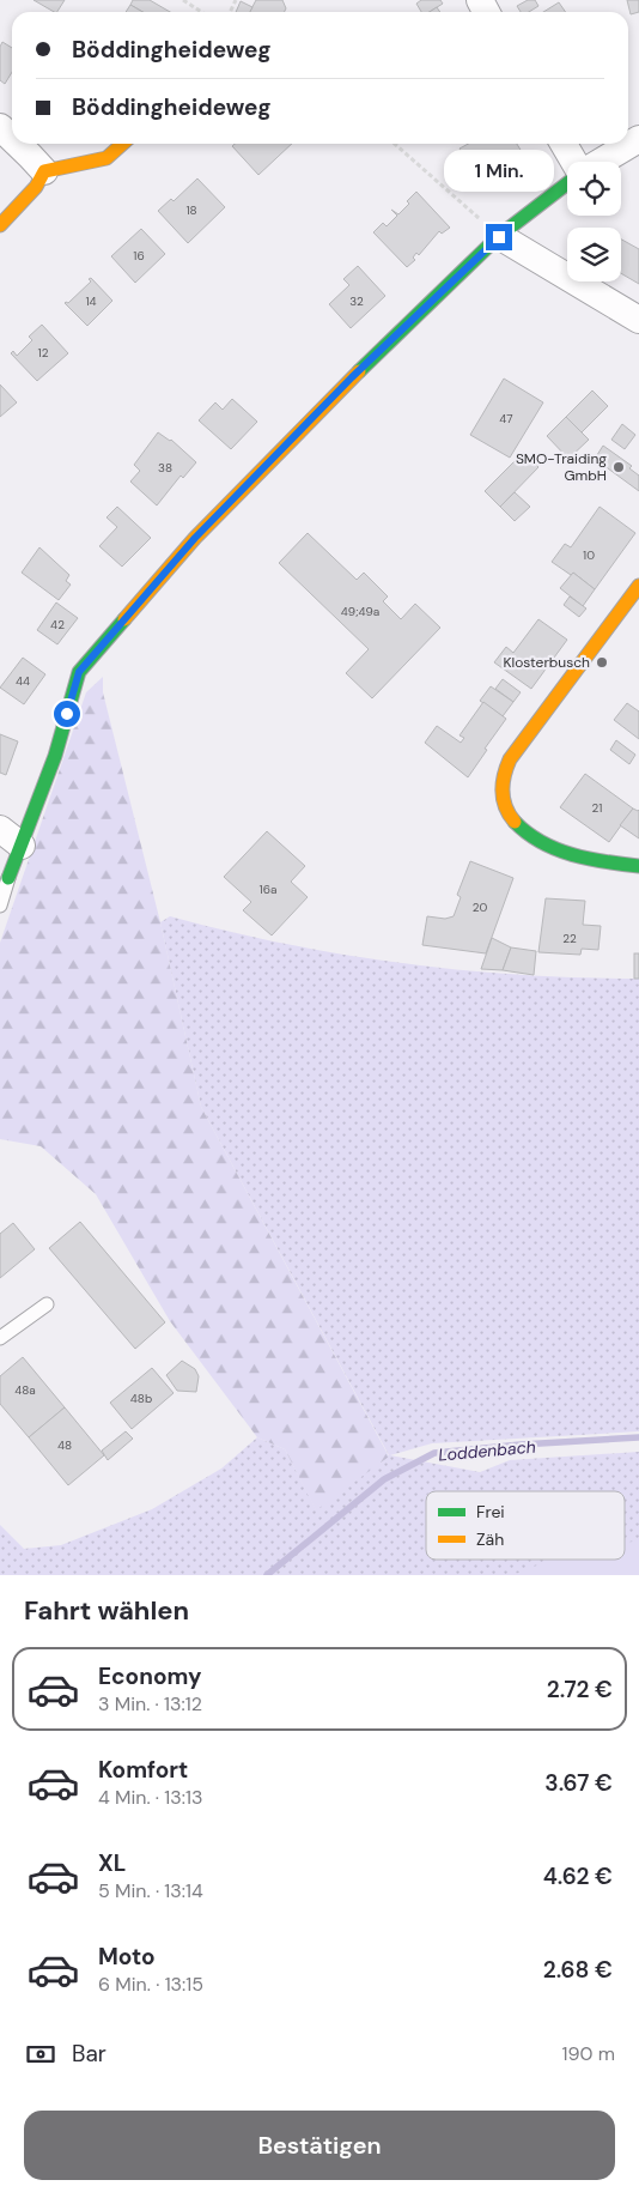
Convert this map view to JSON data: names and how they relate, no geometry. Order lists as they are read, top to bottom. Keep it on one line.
{"water":["Loddenbach"],"places":["SMO-Traiding GmbH","Klosterbusch"],"house_numbers":["18","16","14","32","12","47","38","10","49;49a","42","44","21","16a","20","22","48a","48b","48"],"legend":["Frei","Zäh"],"page":{"banner":["Böddingheideweg","Böddingheideweg"],"bubble":"1 Min.","heading":"Fahrt wählen","list":[{"name":"Economy","note":"3 Min. · 13:12","value":"2.72 €"},{"name":"Komfort","note":"4 Min. · 13:13","value":"3.67 €"},{"name":"XL","note":"5 Min. · 13:14","value":"4.62 €"},{"name":"Moto","note":"6 Min. · 13:15","value":"2.68 €"}],"pay":["Bar","190 m"],"buttons":"Bestätigen"}}
